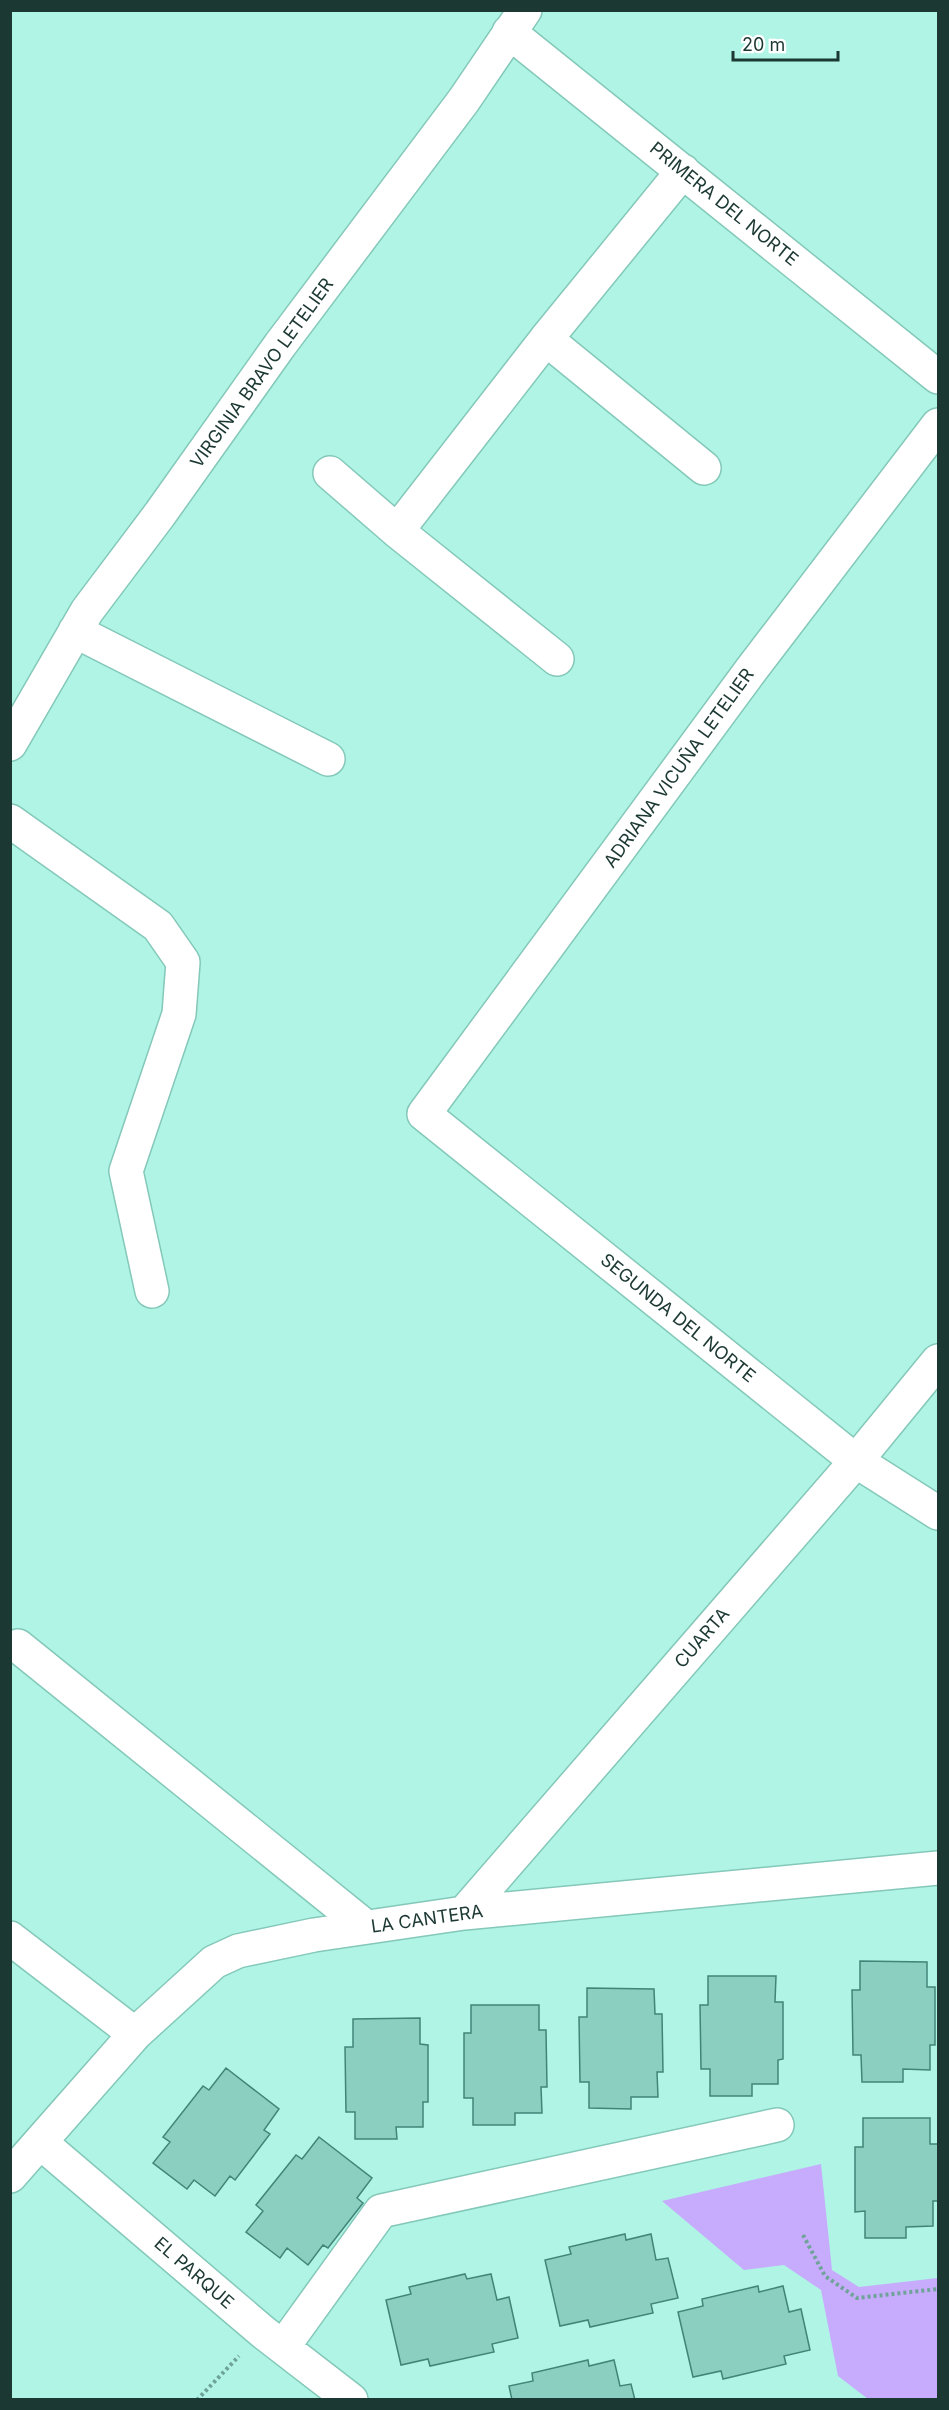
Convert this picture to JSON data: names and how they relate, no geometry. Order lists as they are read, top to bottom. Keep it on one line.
{"streets":{"street":["PRIMERA DEL NORTE","VIRGINIA BRAVO LETELIER","ADRIANA VICUÑA LETELIER","SEGUNDA DEL NORTE","CUARTA","LA CANTERA","EL PARQUE"]},"crossings":[["PRIMERA DEL NORTE","VIRGINIA BRAVO LETELIER"],["ADRIANA VICUÑA LETELIER","SEGUNDA DEL NORTE"],["SEGUNDA DEL NORTE","CUARTA"],["CUARTA","LA CANTERA"],["LA CANTERA","EL PARQUE"]],"scale_bar":"20 m"}
